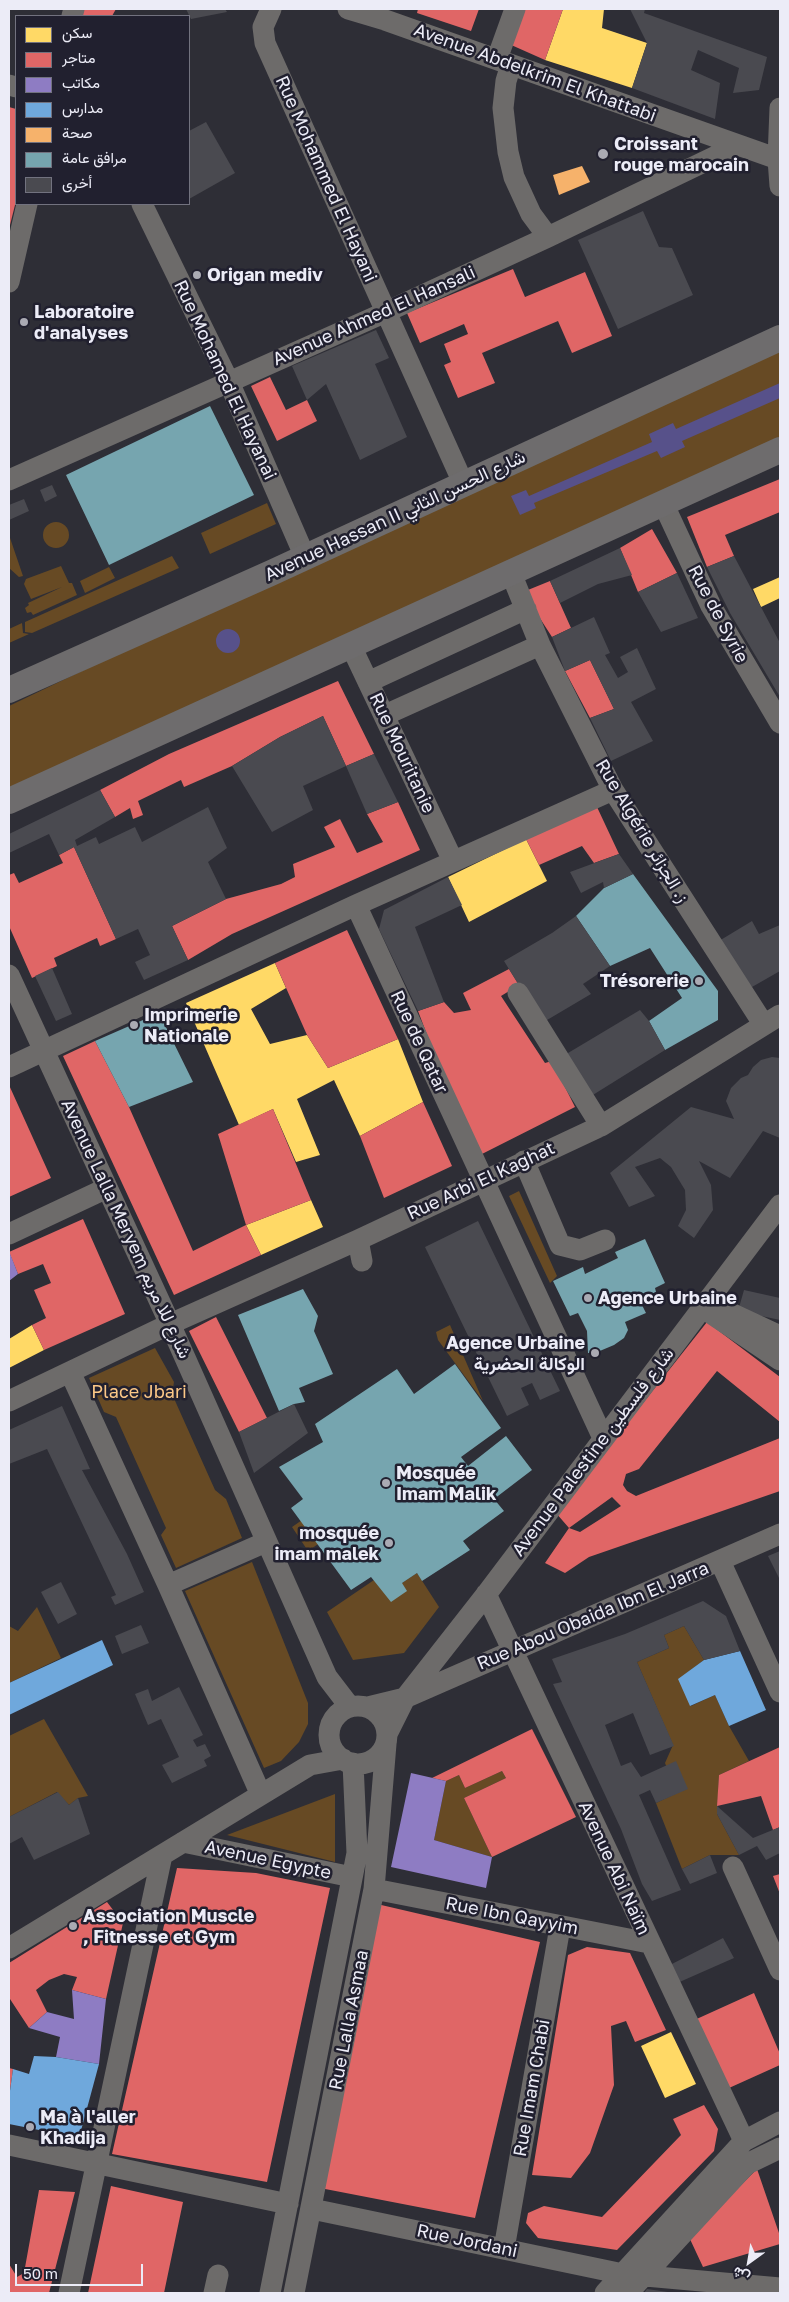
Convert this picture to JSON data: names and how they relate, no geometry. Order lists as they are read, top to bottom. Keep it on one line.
{"streets":{"main road":["Avenue Hassan II شارع الحسن الثاني"],"street":["Avenue Abdelkrim El Khattabi","Rue Mohammed El Hayani","Avenue Ahmed El Hansali","Rue Mohamed El Hayanai","Rue de Syrie","Rue Mouritanie","Rue Algérie ز. الجزائر","Rue de Qatar","Rue Arbi El Kaghat","Avenue Lalla Meryem شارع للا مريم","Avenue Palestine شارع فلسطين","Rue Abou Obaida Ibn El Jarra","Avenue Egypte","Avenue Abi Naïm","Rue Ibn Qayyim","Rue Lalla Asmaa","Rue Imam Chabi","Rue Jordani"]},"crossings":[["Avenue Abdelkrim El Khattabi","Avenue Ahmed El Hansali"],["Rue Mohammed El Hayani","Avenue Ahmed El Hansali"],["Rue Mohammed El Hayani","Avenue Hassan II شارع الحسن الثاني"],["Avenue Ahmed El Hansali","Rue Mohamed El Hayanai"],["Rue Mohamed El Hayanai","Avenue Hassan II شارع الحسن الثاني"],["Rue Algérie ز. الجزائر","Rue Arbi El Kaghat"],["Rue de Qatar","Rue Arbi El Kaghat"],["Rue de Qatar","Avenue Palestine شارع فلسطين"],["Rue Arbi El Kaghat","Avenue Lalla Meryem شارع للا مريم"],["Avenue Lalla Meryem شارع للا مريم","Avenue Palestine شارع فلسطين"],["Avenue Lalla Meryem شارع للا مريم","Avenue Egypte"],["Avenue Lalla Meryem شارع للا مريم","Rue Lalla Asmaa"],["Avenue Palestine شارع فلسطين","Rue Abou Obaida Ibn El Jarra"],["Avenue Palestine شارع فلسطين","Avenue Egypte"],["Avenue Palestine شارع فلسطين","Avenue Abi Naïm"],["Avenue Palestine شارع فلسطين","Rue Lalla Asmaa"],["Rue Abou Obaida Ibn El Jarra","Avenue Abi Naïm"],["Avenue Egypte","Rue Lalla Asmaa"],["Avenue Abi Naïm","Rue Ibn Qayyim"],["Rue Ibn Qayyim","Rue Lalla Asmaa"],["Rue Ibn Qayyim","Rue Imam Chabi"],["Rue Lalla Asmaa","Rue Jordani"],["Rue Imam Chabi","Rue Jordani"]],"parks":["Place Jbari"],"places":["Croissant rouge marocain","Origan mediv","Laboratoire d'analyses","Trésorerie","Imprimerie Nationale","Agence Urbaine","Agence Urbaine الوكالة الحضرية","Mosquée Imam Malik","mosquée imam malek","Association Muscle , Fitnesse et Gym","Ma à l'aller Khadija"],"legend":["سكن","متاجر","مكاتب","مدارس","صحة","مرافق عامة","أخرى"],"scale_bar":"50 m","north":"bottom left"}
